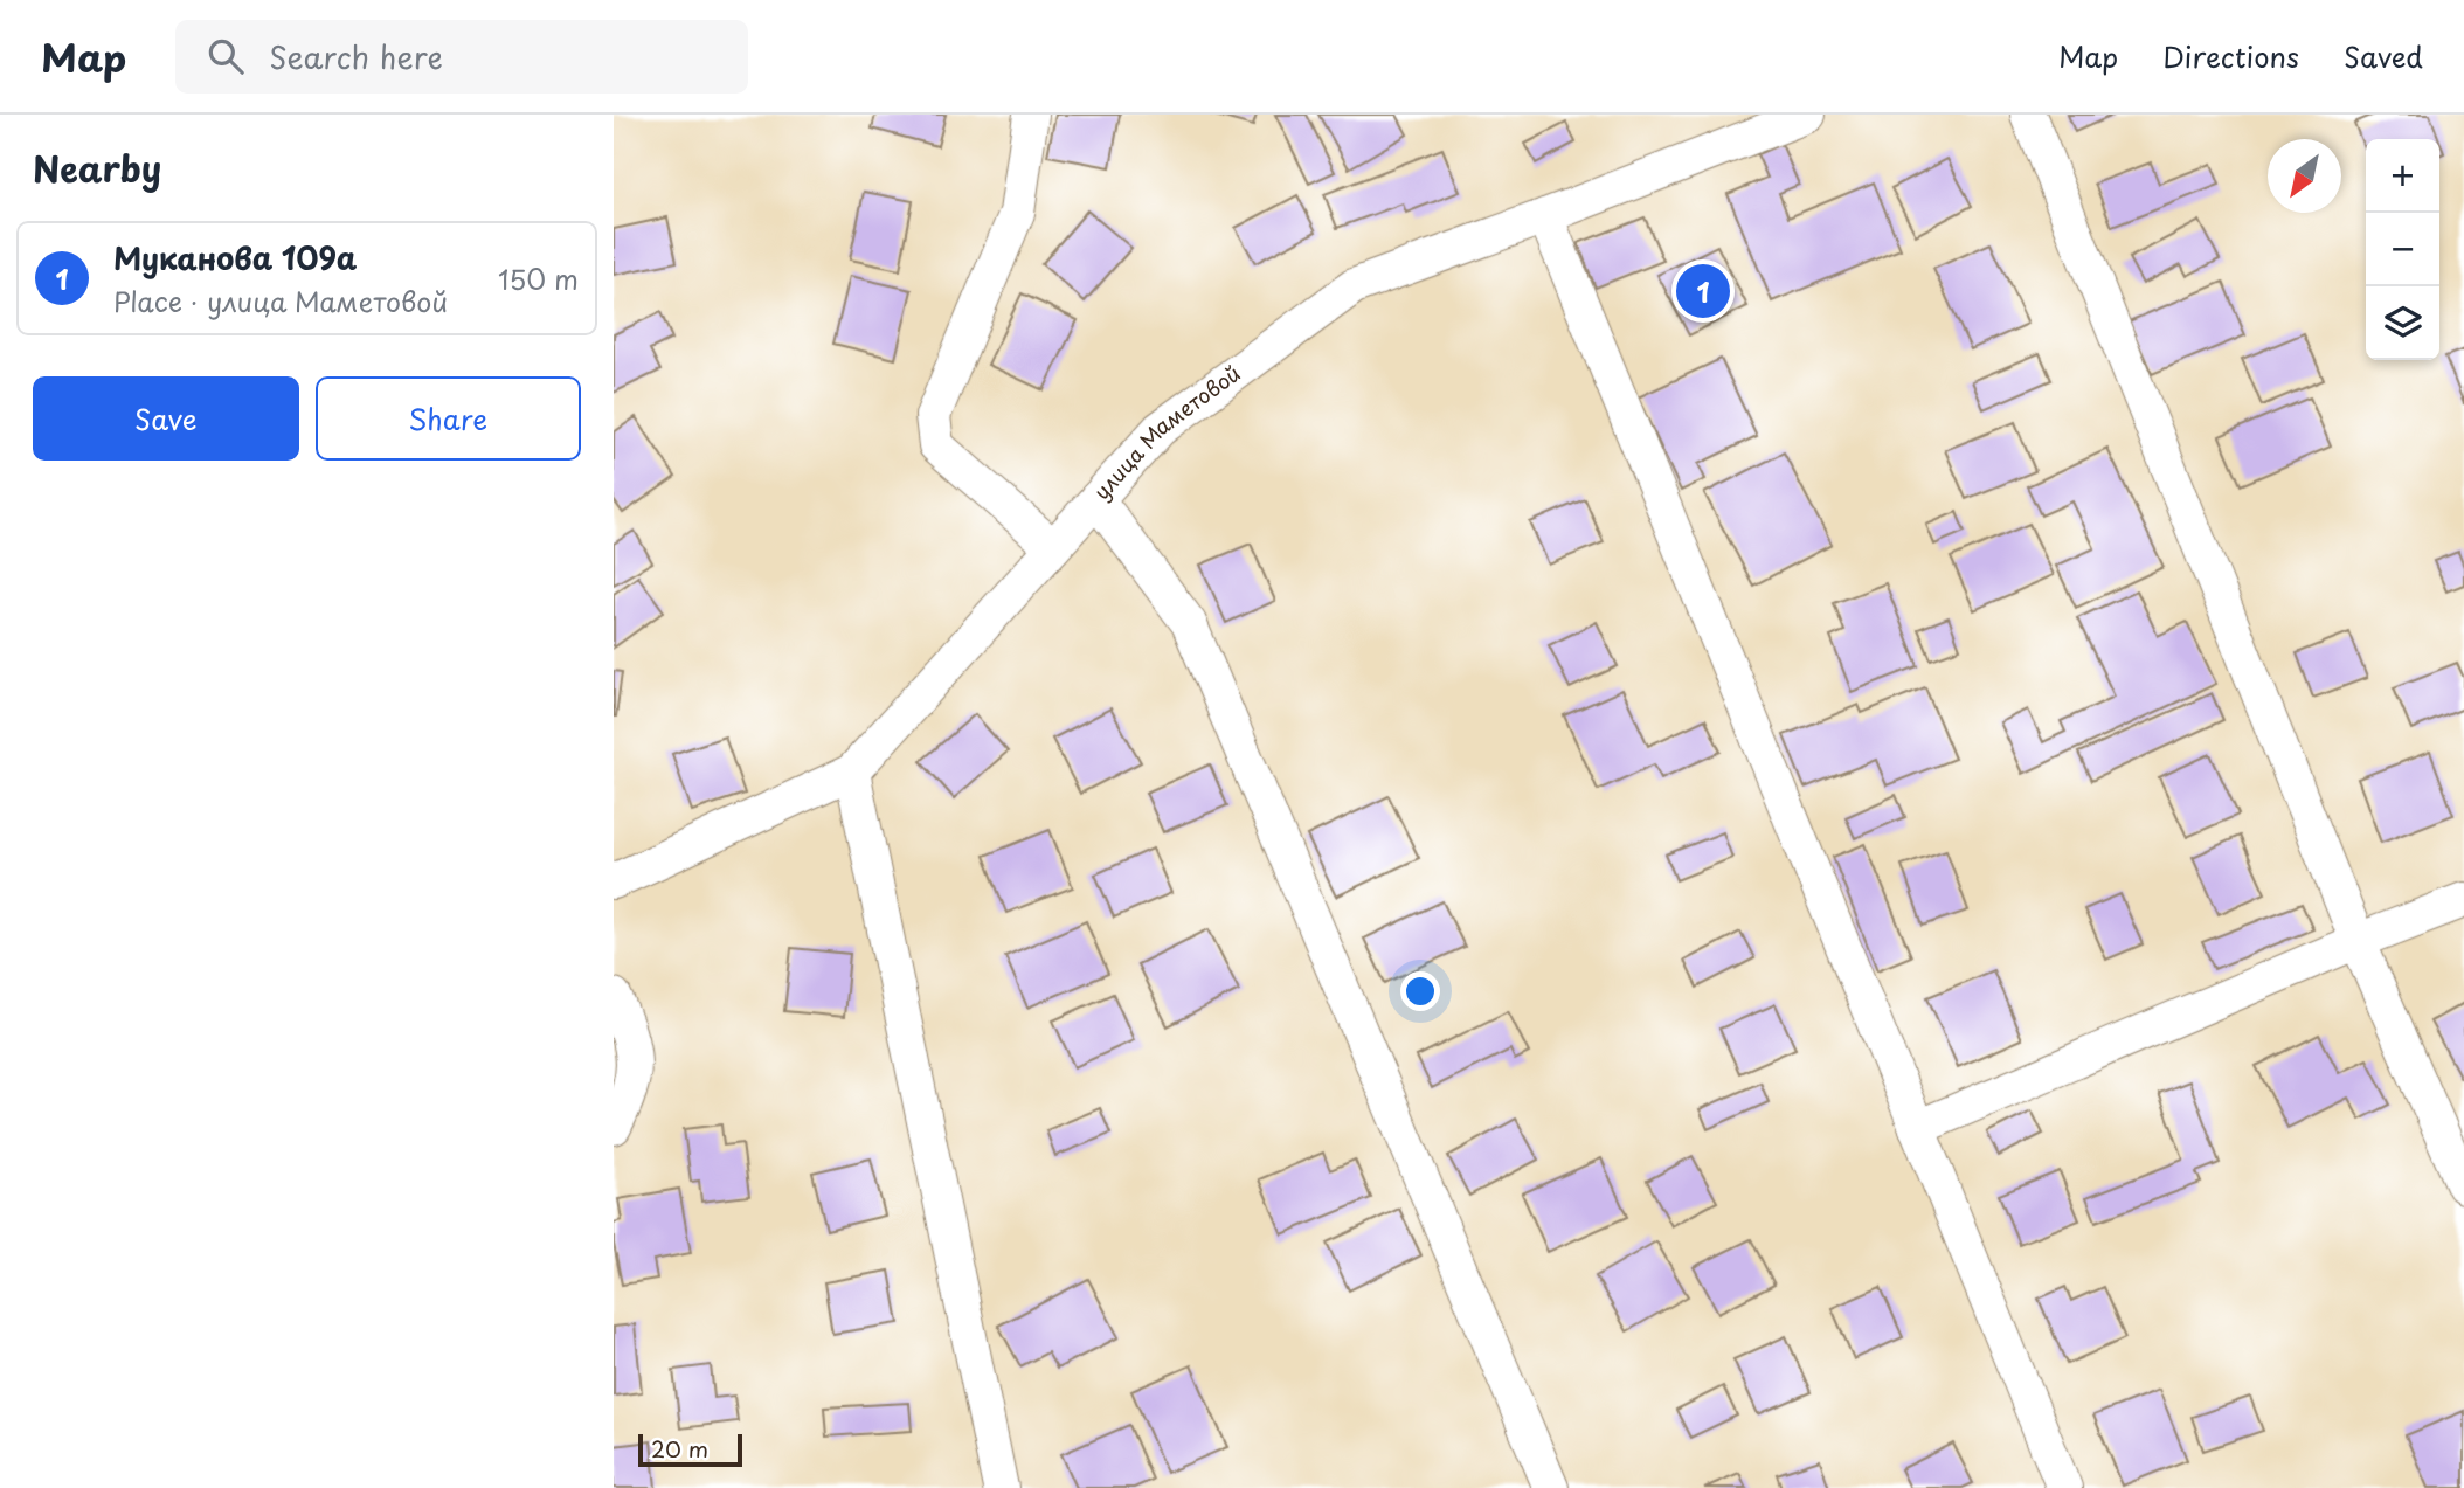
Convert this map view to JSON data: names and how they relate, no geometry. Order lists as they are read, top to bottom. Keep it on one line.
{"streets":{"street":["улица Маметовой"]},"scale_bar":"20 m","north":"bottom left","page":{"header":"Map","search":"Search here","nav":["Map","Directions","Saved"],"heading":"Nearby","map_buttons":["+","−"],"list":[{"mark":"1","name":"Муканова 109а","note":"Place · улица Маметовой","value":"150 m"}],"pins":"1","buttons":["Save","Share"],"scale":"20 m"}}
